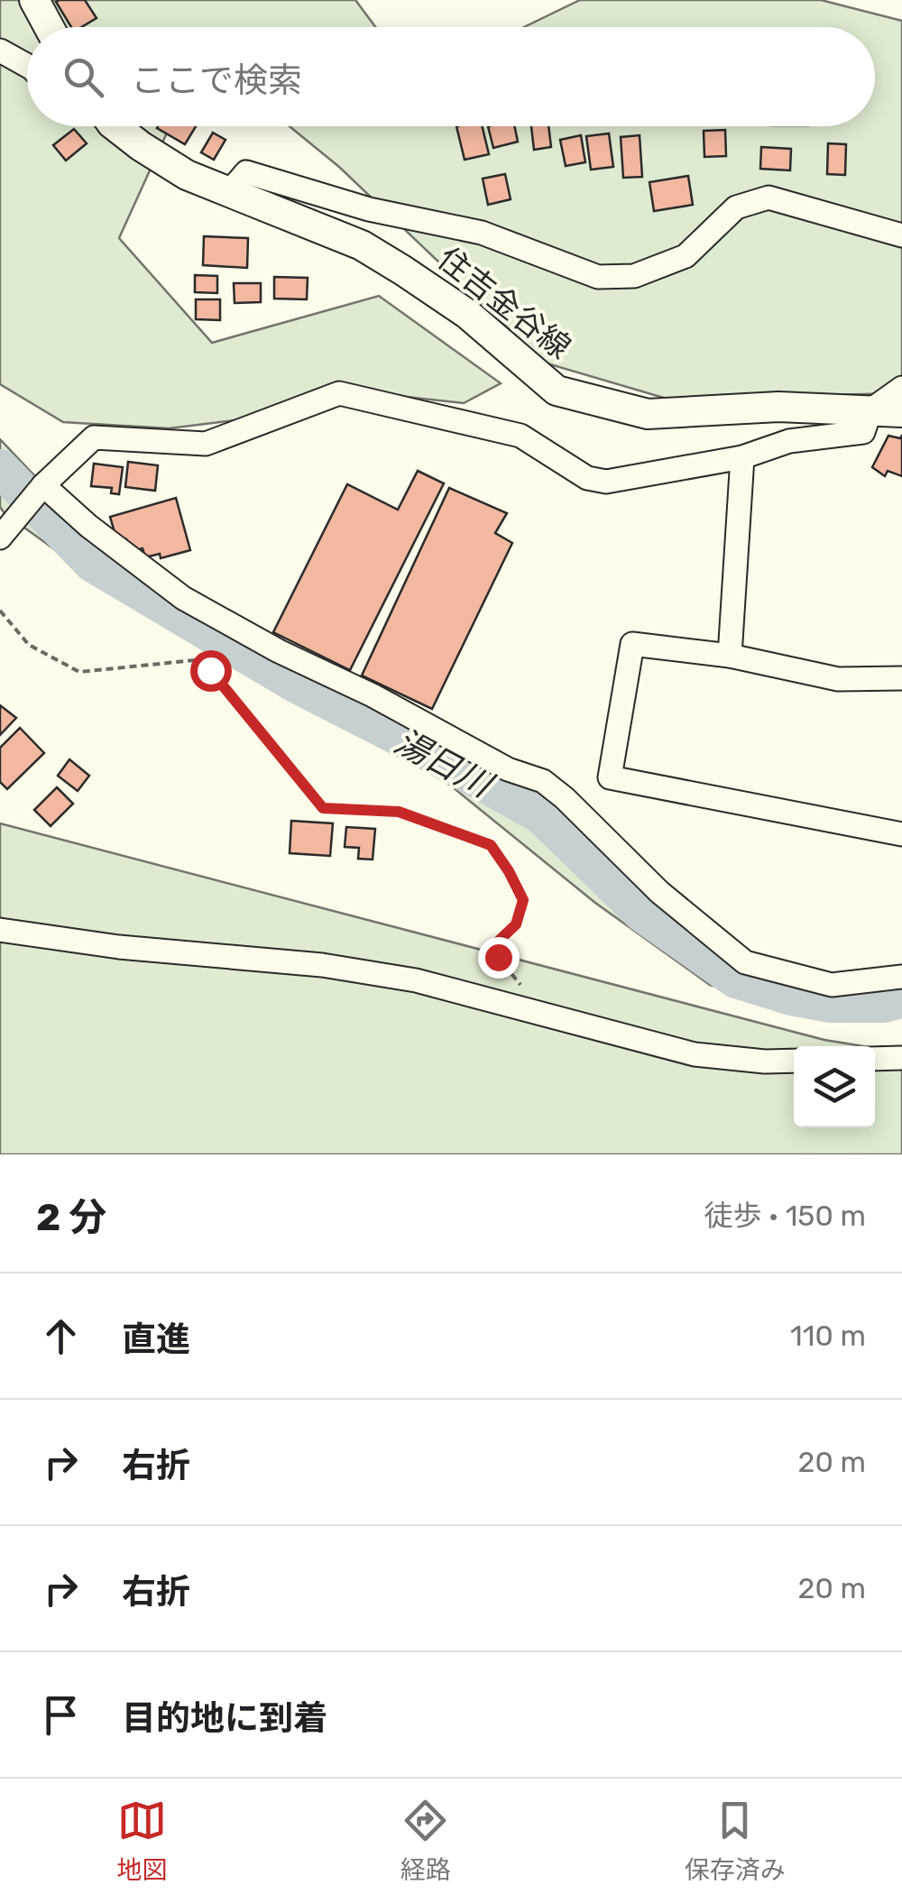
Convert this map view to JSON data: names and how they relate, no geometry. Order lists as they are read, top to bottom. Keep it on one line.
{"streets":{"main road":["住吉金谷線"]},"water":["湯日川"],"page":{"search":"ここで検索","heading":["2 分","徒歩 · 150 m"],"list":[["直進","110 m"],["右折","20 m"],["右折","20 m"],"目的地に到着"],"nav":["地図","経路","保存済み"]}}
